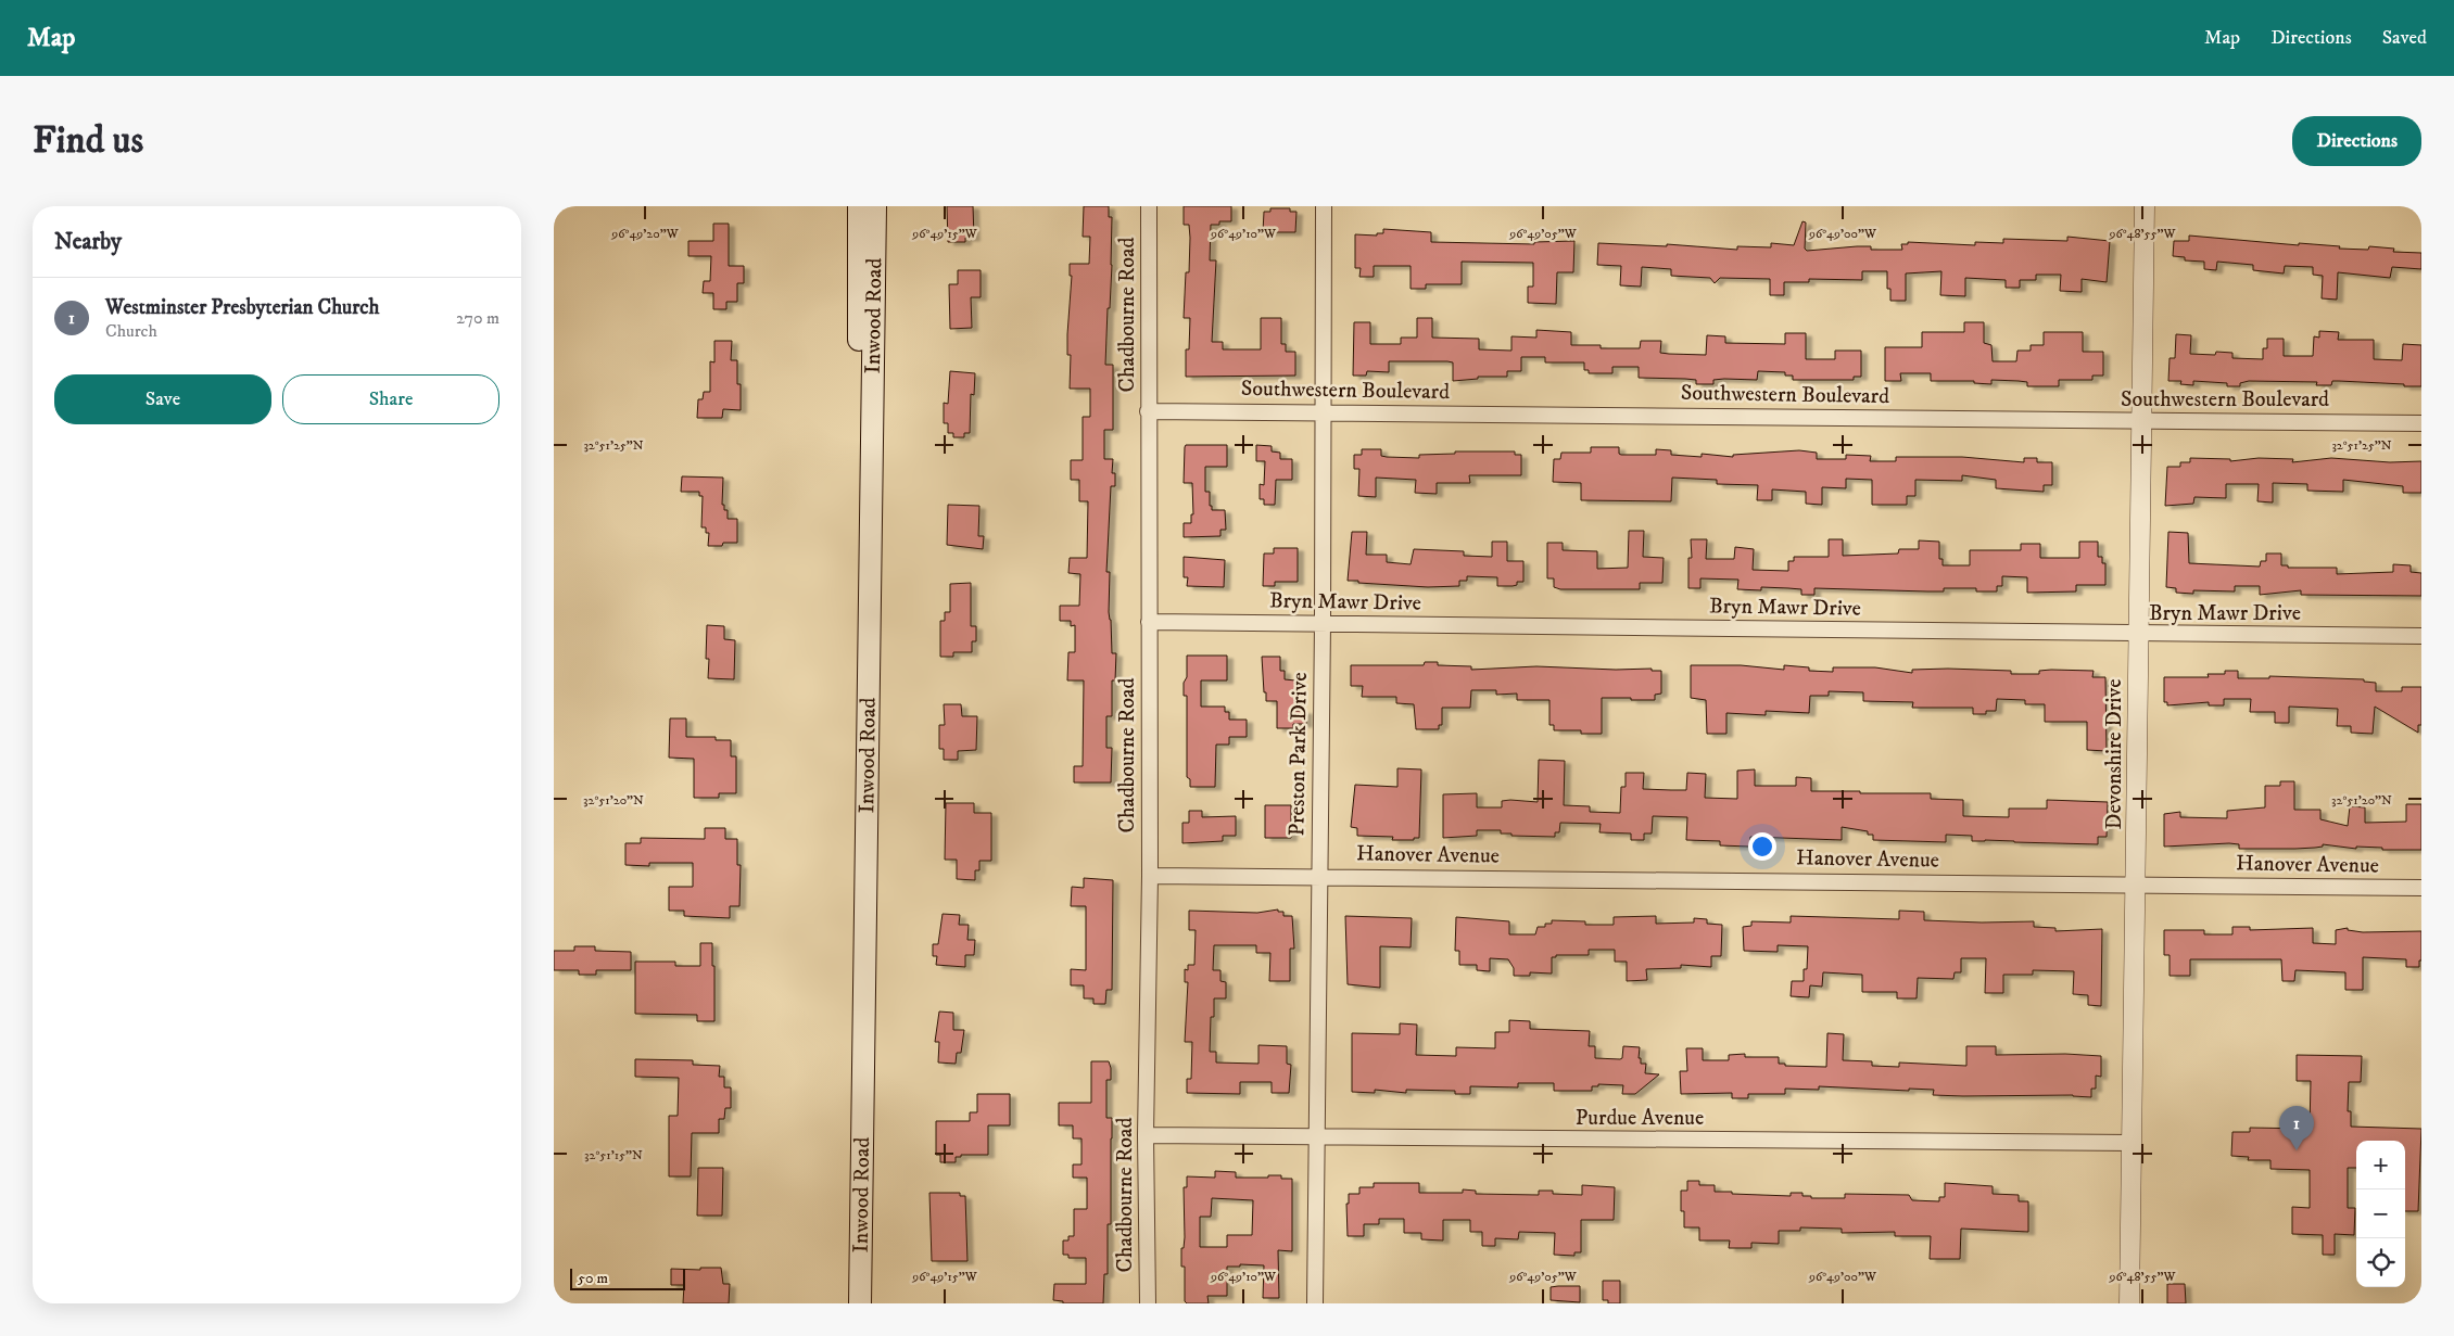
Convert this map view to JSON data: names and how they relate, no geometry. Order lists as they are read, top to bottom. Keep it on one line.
{"streets":{"main road":["Inwood Road"],"street":["Chadbourne Road","Southwestern Boulevard","Bryn Mawr Drive","Preston Park Drive","Devonshire Drive","Hanover Avenue","Purdue Avenue"]},"crossings":[["Chadbourne Road","Southwestern Boulevard"],["Chadbourne Road","Bryn Mawr Drive"],["Chadbourne Road","Hanover Avenue"],["Chadbourne Road","Purdue Avenue"],["Southwestern Boulevard","Preston Park Drive"],["Southwestern Boulevard","Devonshire Drive"],["Bryn Mawr Drive","Preston Park Drive"],["Bryn Mawr Drive","Devonshire Drive"],["Preston Park Drive","Hanover Avenue"],["Preston Park Drive","Purdue Avenue"],["Devonshire Drive","Hanover Avenue"],["Devonshire Drive","Purdue Avenue"]],"scale_bar":"50 m","page":{"header":"Map","nav":["Map","Directions","Saved"],"buttons":["Directions",["Save","Share"]],"title":"Find us","heading":"Nearby","list":[{"mark":"1","name":"Westminster Presbyterian Church","note":"Church","value":"270 m"}],"pins":"1","map_buttons":["+","−"],"scale":"50 m"},"coordinates":["96°49'20\"W","96°49'15\"W","96°49'10\"W","96°49'05\"W","96°49'00\"W","96°48'55\"W","32°51'25\"N","32°51'20\"N","32°51'15\"N"]}
